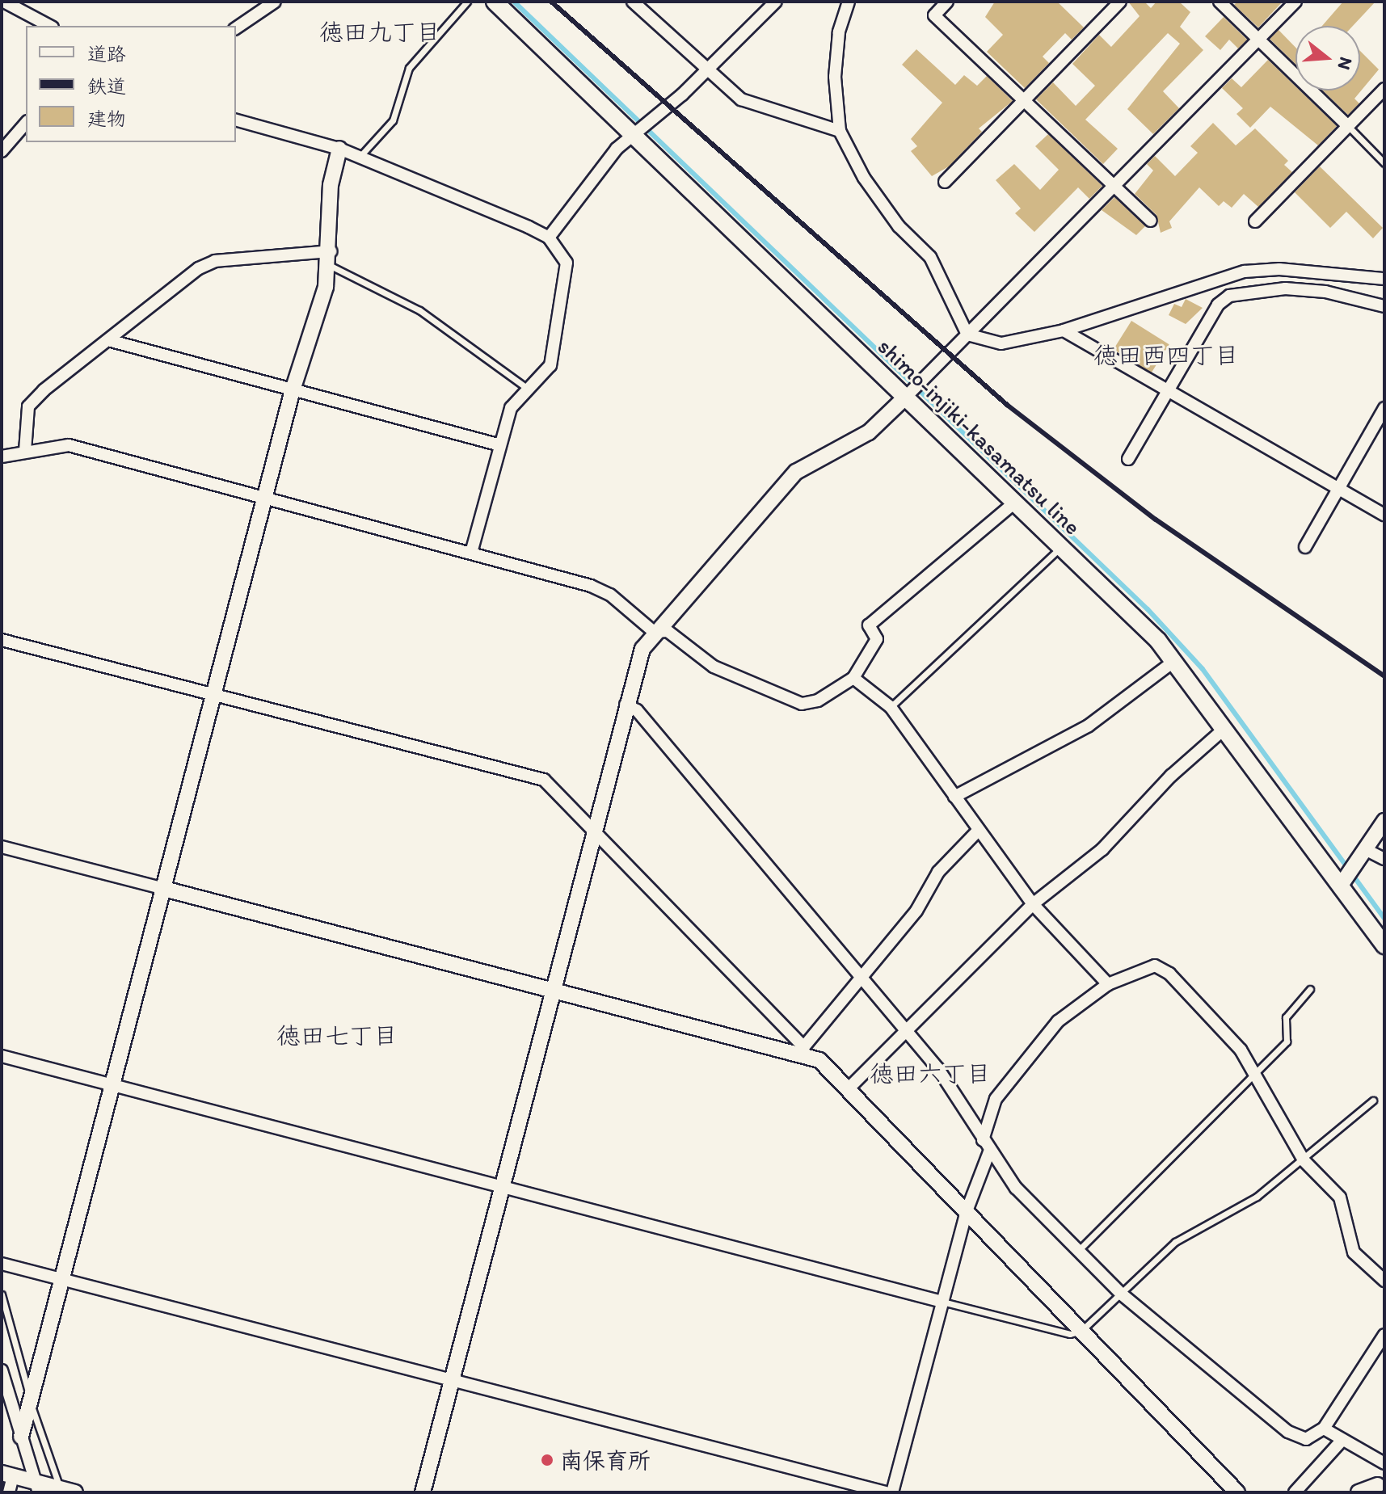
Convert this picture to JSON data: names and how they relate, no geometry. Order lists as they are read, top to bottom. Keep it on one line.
{"streets":{"main road":["shimo-injiki-kasamatsu line"]},"districts":["徳田九丁目","徳田西四丁目","徳田七丁目","徳田六丁目"],"places":["南保育所"],"legend":["道路","鉄道","建物"],"north":"right"}
